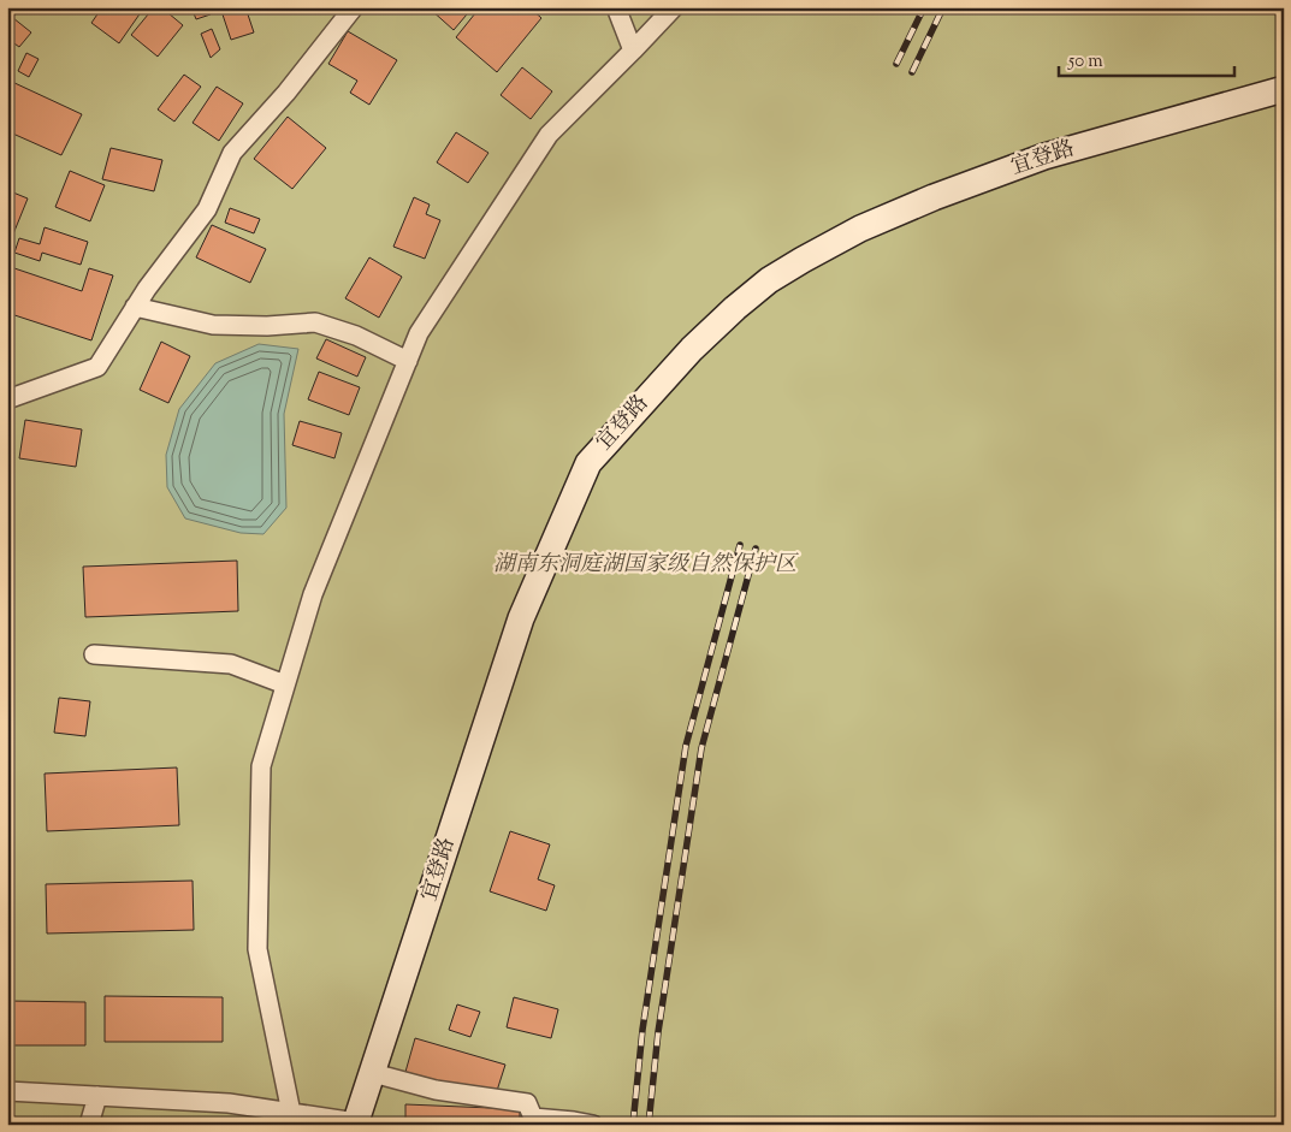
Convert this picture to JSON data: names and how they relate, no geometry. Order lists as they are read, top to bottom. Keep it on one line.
{"streets":{"street":["宜登路"]},"parks":["湖南东洞庭湖国家级自然保护区"],"scale_bar":"50 m"}
